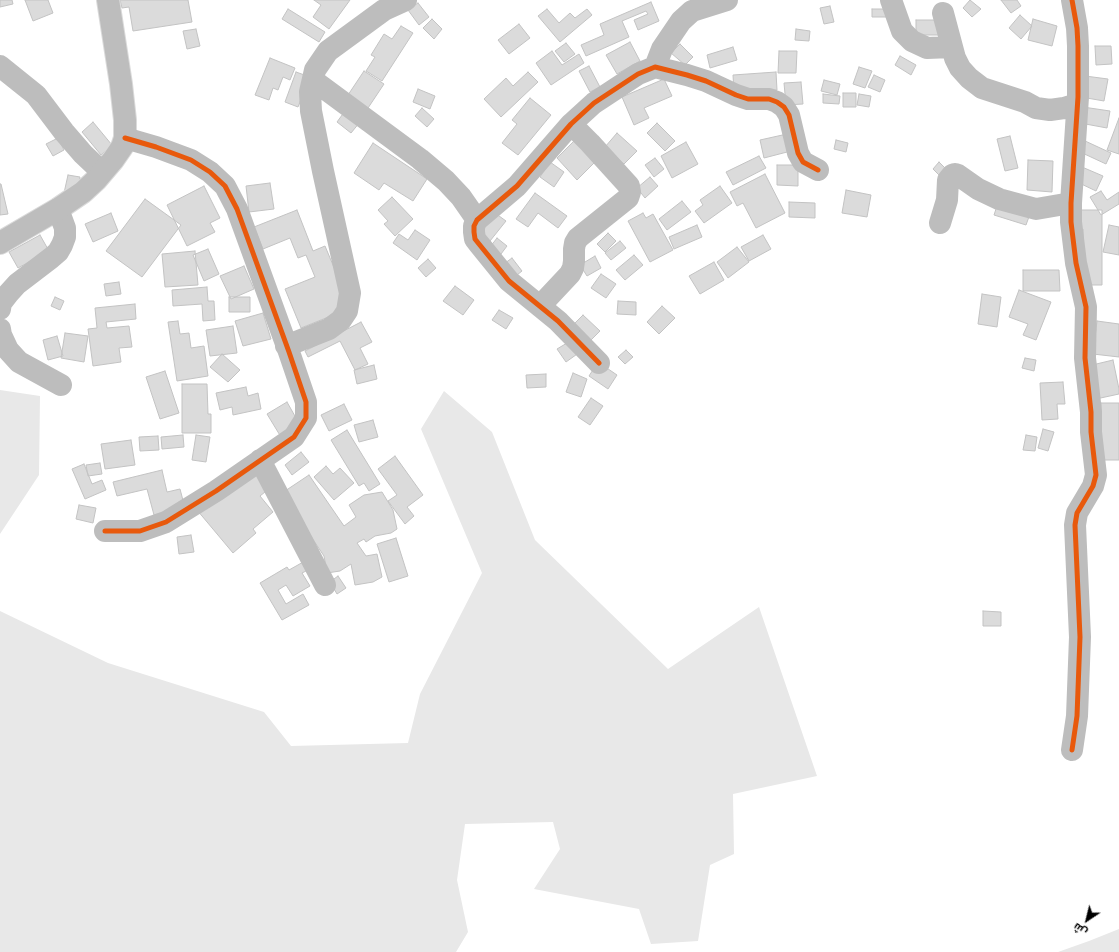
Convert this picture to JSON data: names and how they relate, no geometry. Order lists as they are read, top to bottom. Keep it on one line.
{"north":"bottom left"}
